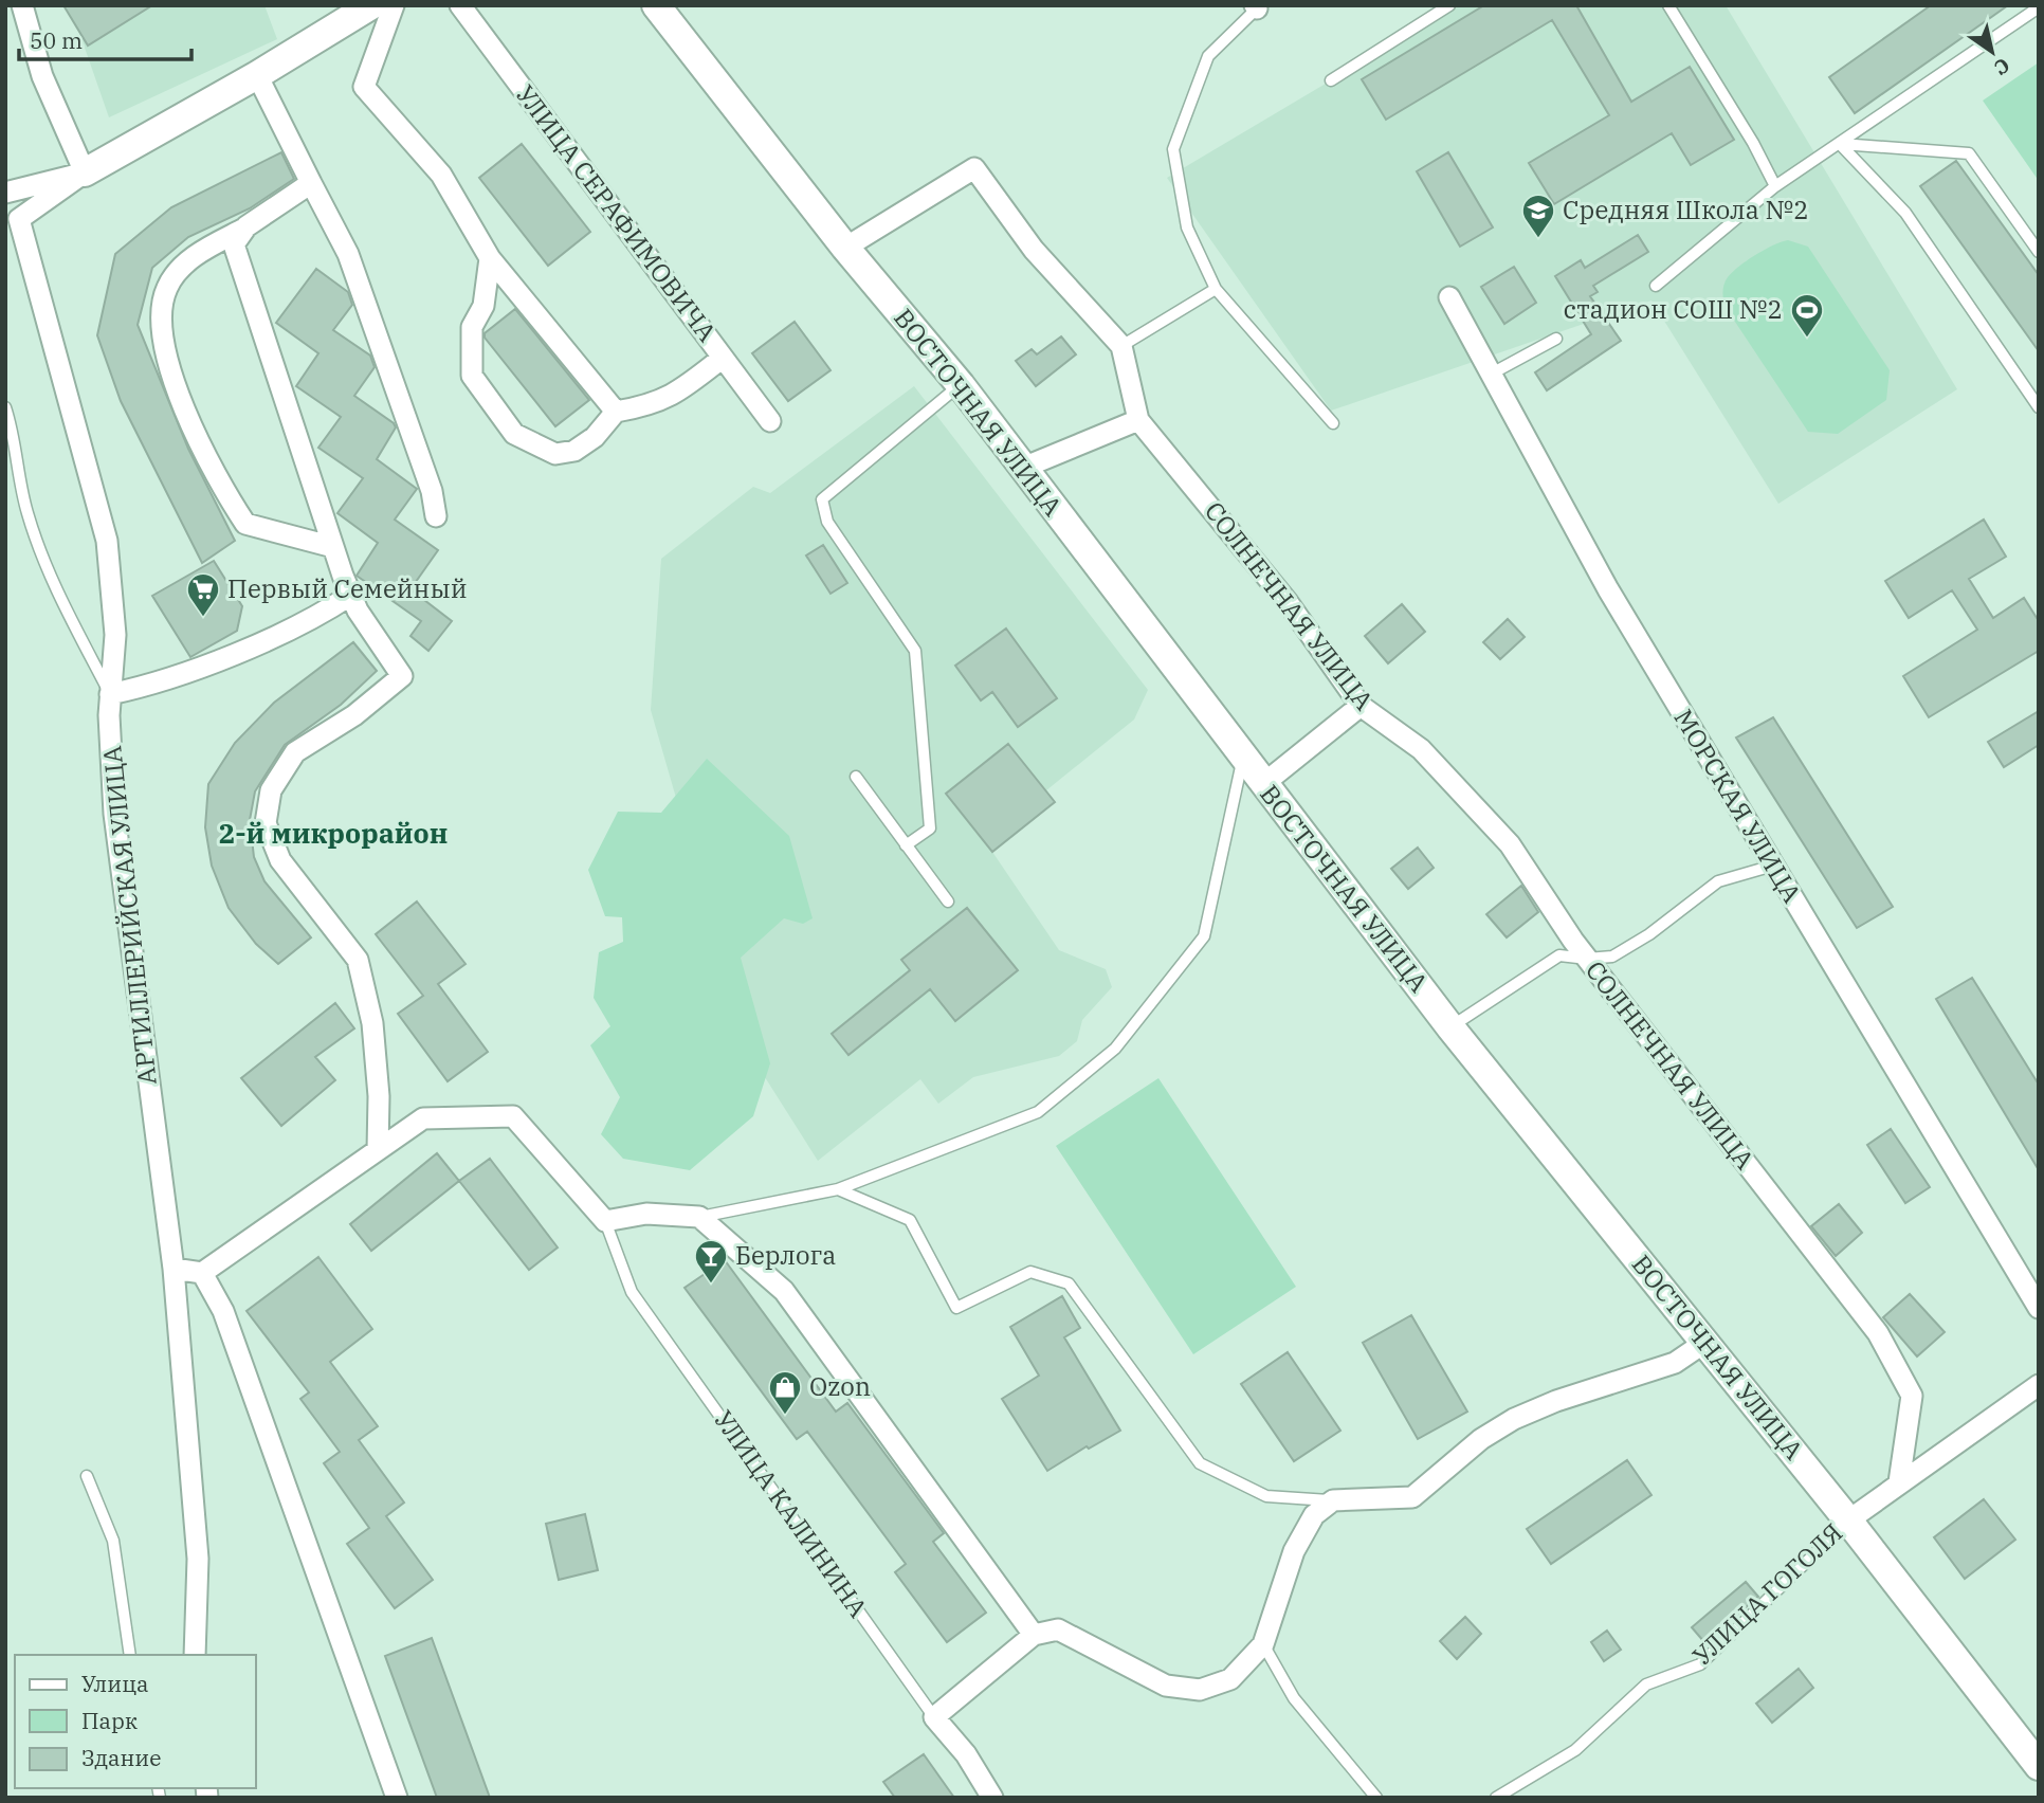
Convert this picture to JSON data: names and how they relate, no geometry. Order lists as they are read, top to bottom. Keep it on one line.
{"streets":{"street":["УЛИЦА СЕРАФИМОВИЧА","ВОСТОЧНАЯ УЛИЦА","СОЛНЕЧНАЯ УЛИЦА","МОРСКАЯ УЛИЦА","АРТИЛЛЕРИЙСКАЯ УЛИЦА","УЛИЦА КАЛИНИНА","УЛИЦА ГОГОЛЯ"]},"crossings":[["ВОСТОЧНАЯ УЛИЦА","СОЛНЕЧНАЯ УЛИЦА"],["ВОСТОЧНАЯ УЛИЦА","УЛИЦА ГОГОЛЯ"],["СОЛНЕЧНАЯ УЛИЦА","УЛИЦА ГОГОЛЯ"]],"districts":["2-й микрорайон"],"places":{"school or university":["Средняя Школа №2"],"sports":["стадион СОШ №2"],"supermarket":["Первый Семейный"],"bar":["Берлога"],"shop":["Ozon"]},"legend":["Улица","Парк","Здание"],"scale_bar":"50 m","north":"bottom right"}
